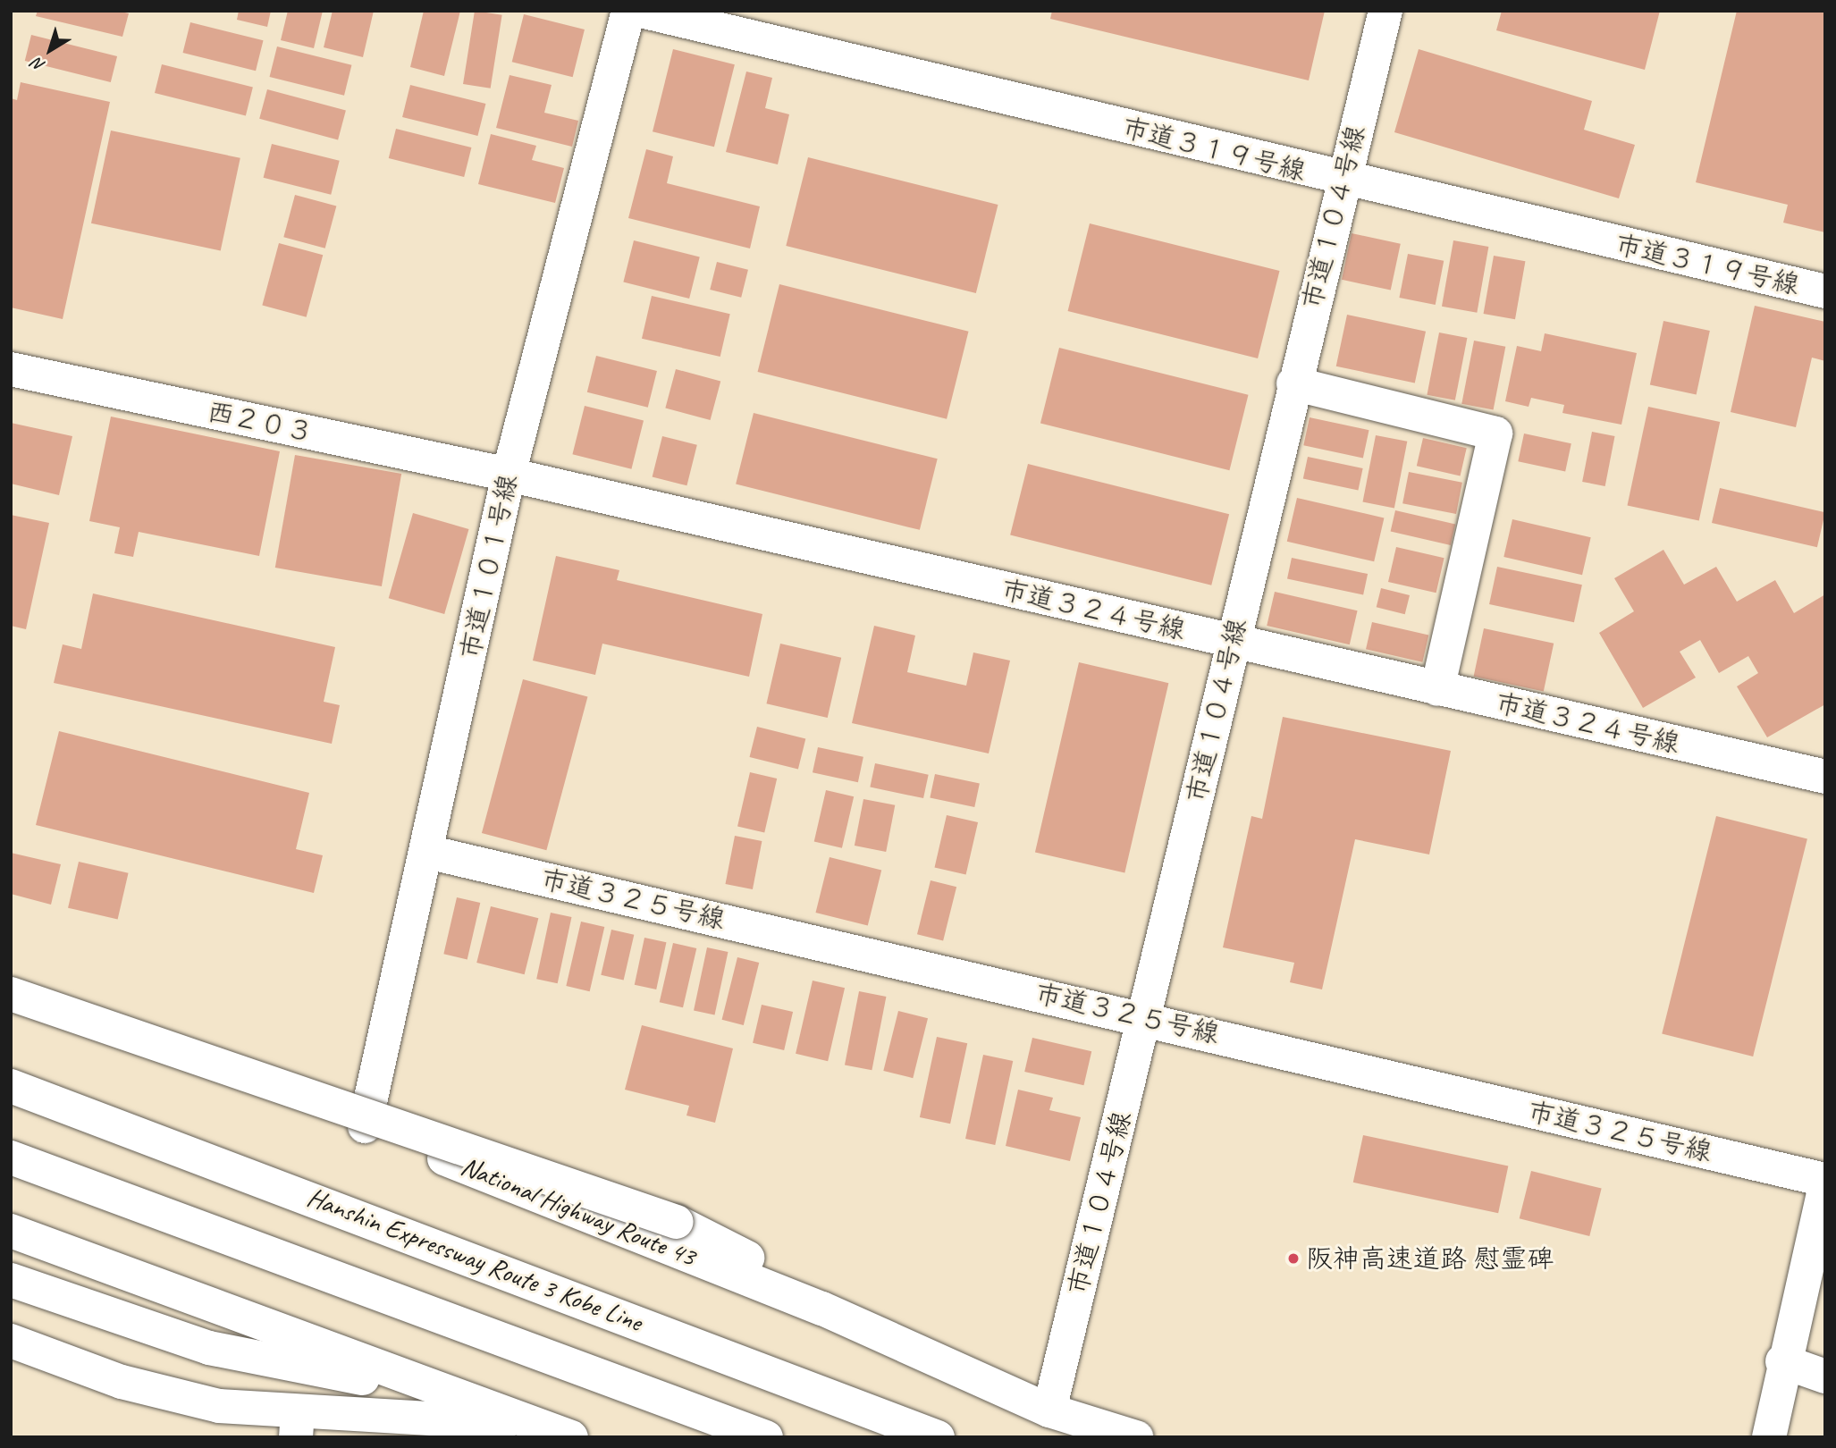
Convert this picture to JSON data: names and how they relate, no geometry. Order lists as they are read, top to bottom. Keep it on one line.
{"streets":{"main road":["市道３１９号線","市道１０４号線","西２０３","市道１０１号線","市道３２４号線","市道３２５号線","National Highway Route 43","Hanshin Expressway Route 3 Kobe Line"]},"crossings":[["市道３１９号線","市道１０４号線"],["市道１０４号線","市道３２４号線"],["市道１０４号線","市道３２５号線"],["市道１０４号線","National Highway Route 43"],["西２０３","市道１０１号線"],["西２０３","市道３２４号線"],["市道１０１号線","市道３２４号線"],["市道１０１号線","市道３２５号線"],["市道１０１号線","National Highway Route 43"]],"places":["阪神高速道路 慰霊碑"],"north":"bottom left"}
